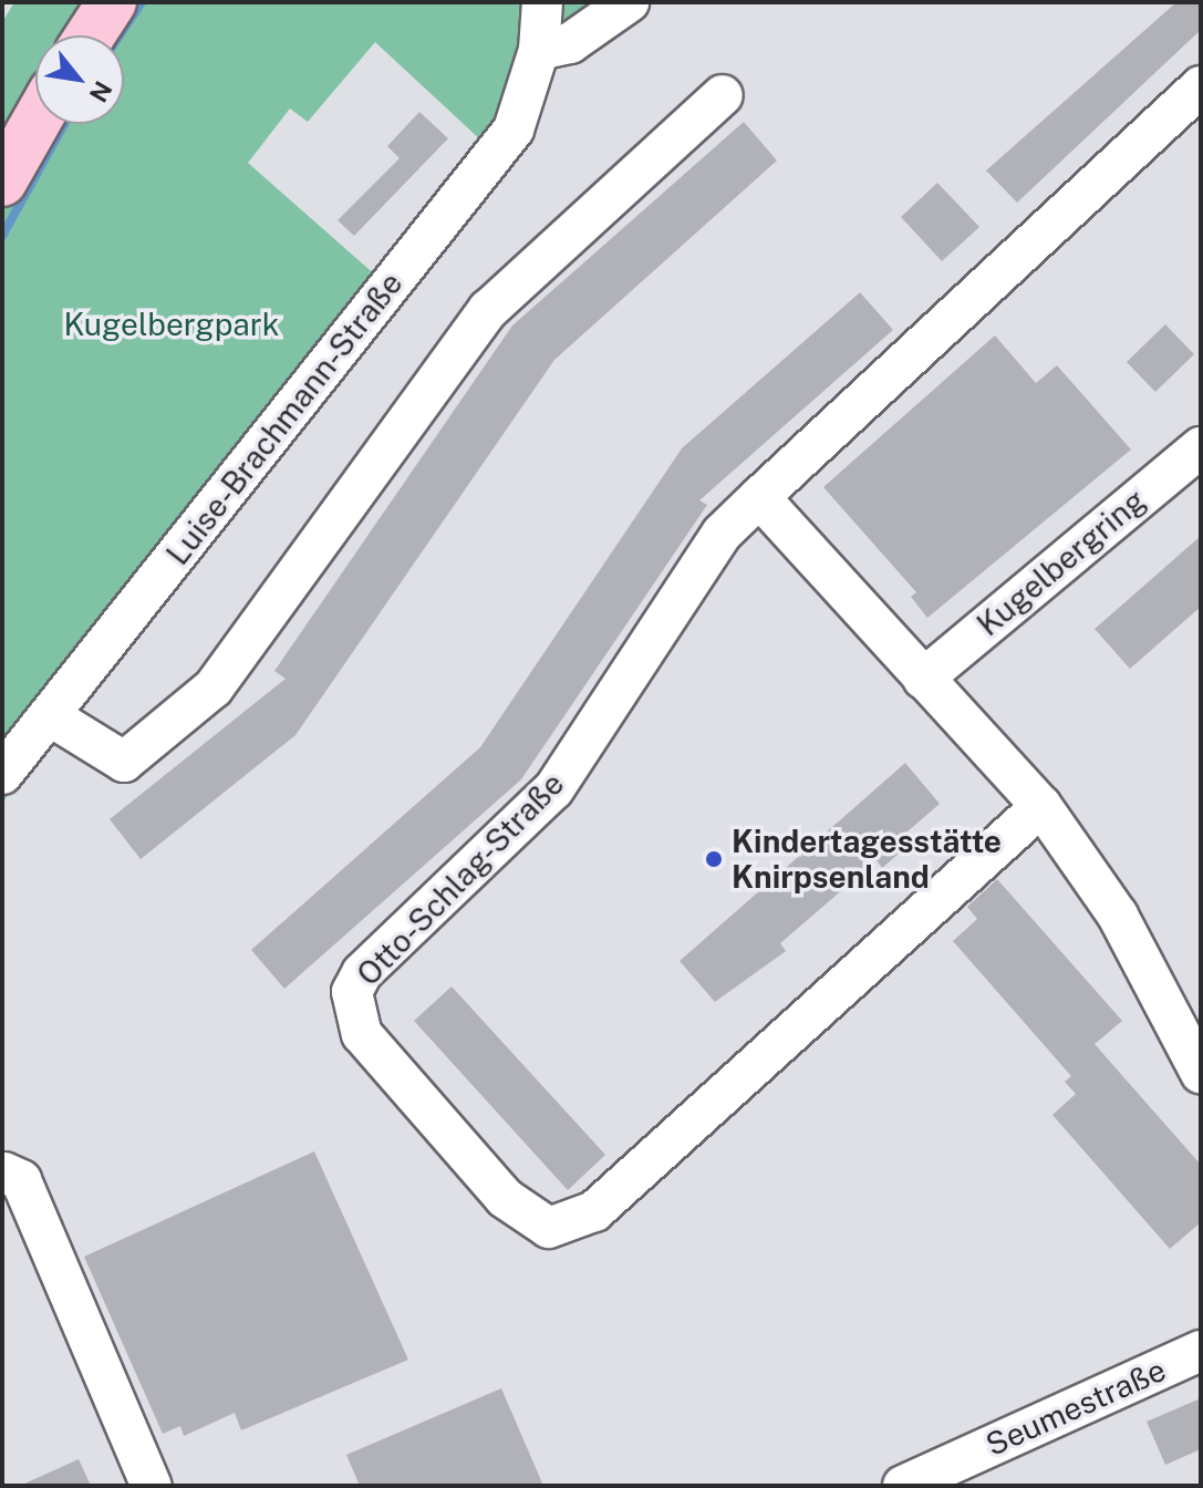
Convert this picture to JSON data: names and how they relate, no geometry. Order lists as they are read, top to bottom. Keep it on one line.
{"streets":{"street":["Luise-Brachmann-Straße","Kugelbergring","Otto-Schlag-Straße","Seumestraße"]},"parks":["Kugelbergpark"],"places":["Kindertagesstätte Knirpsenland"],"north":"bottom right"}
